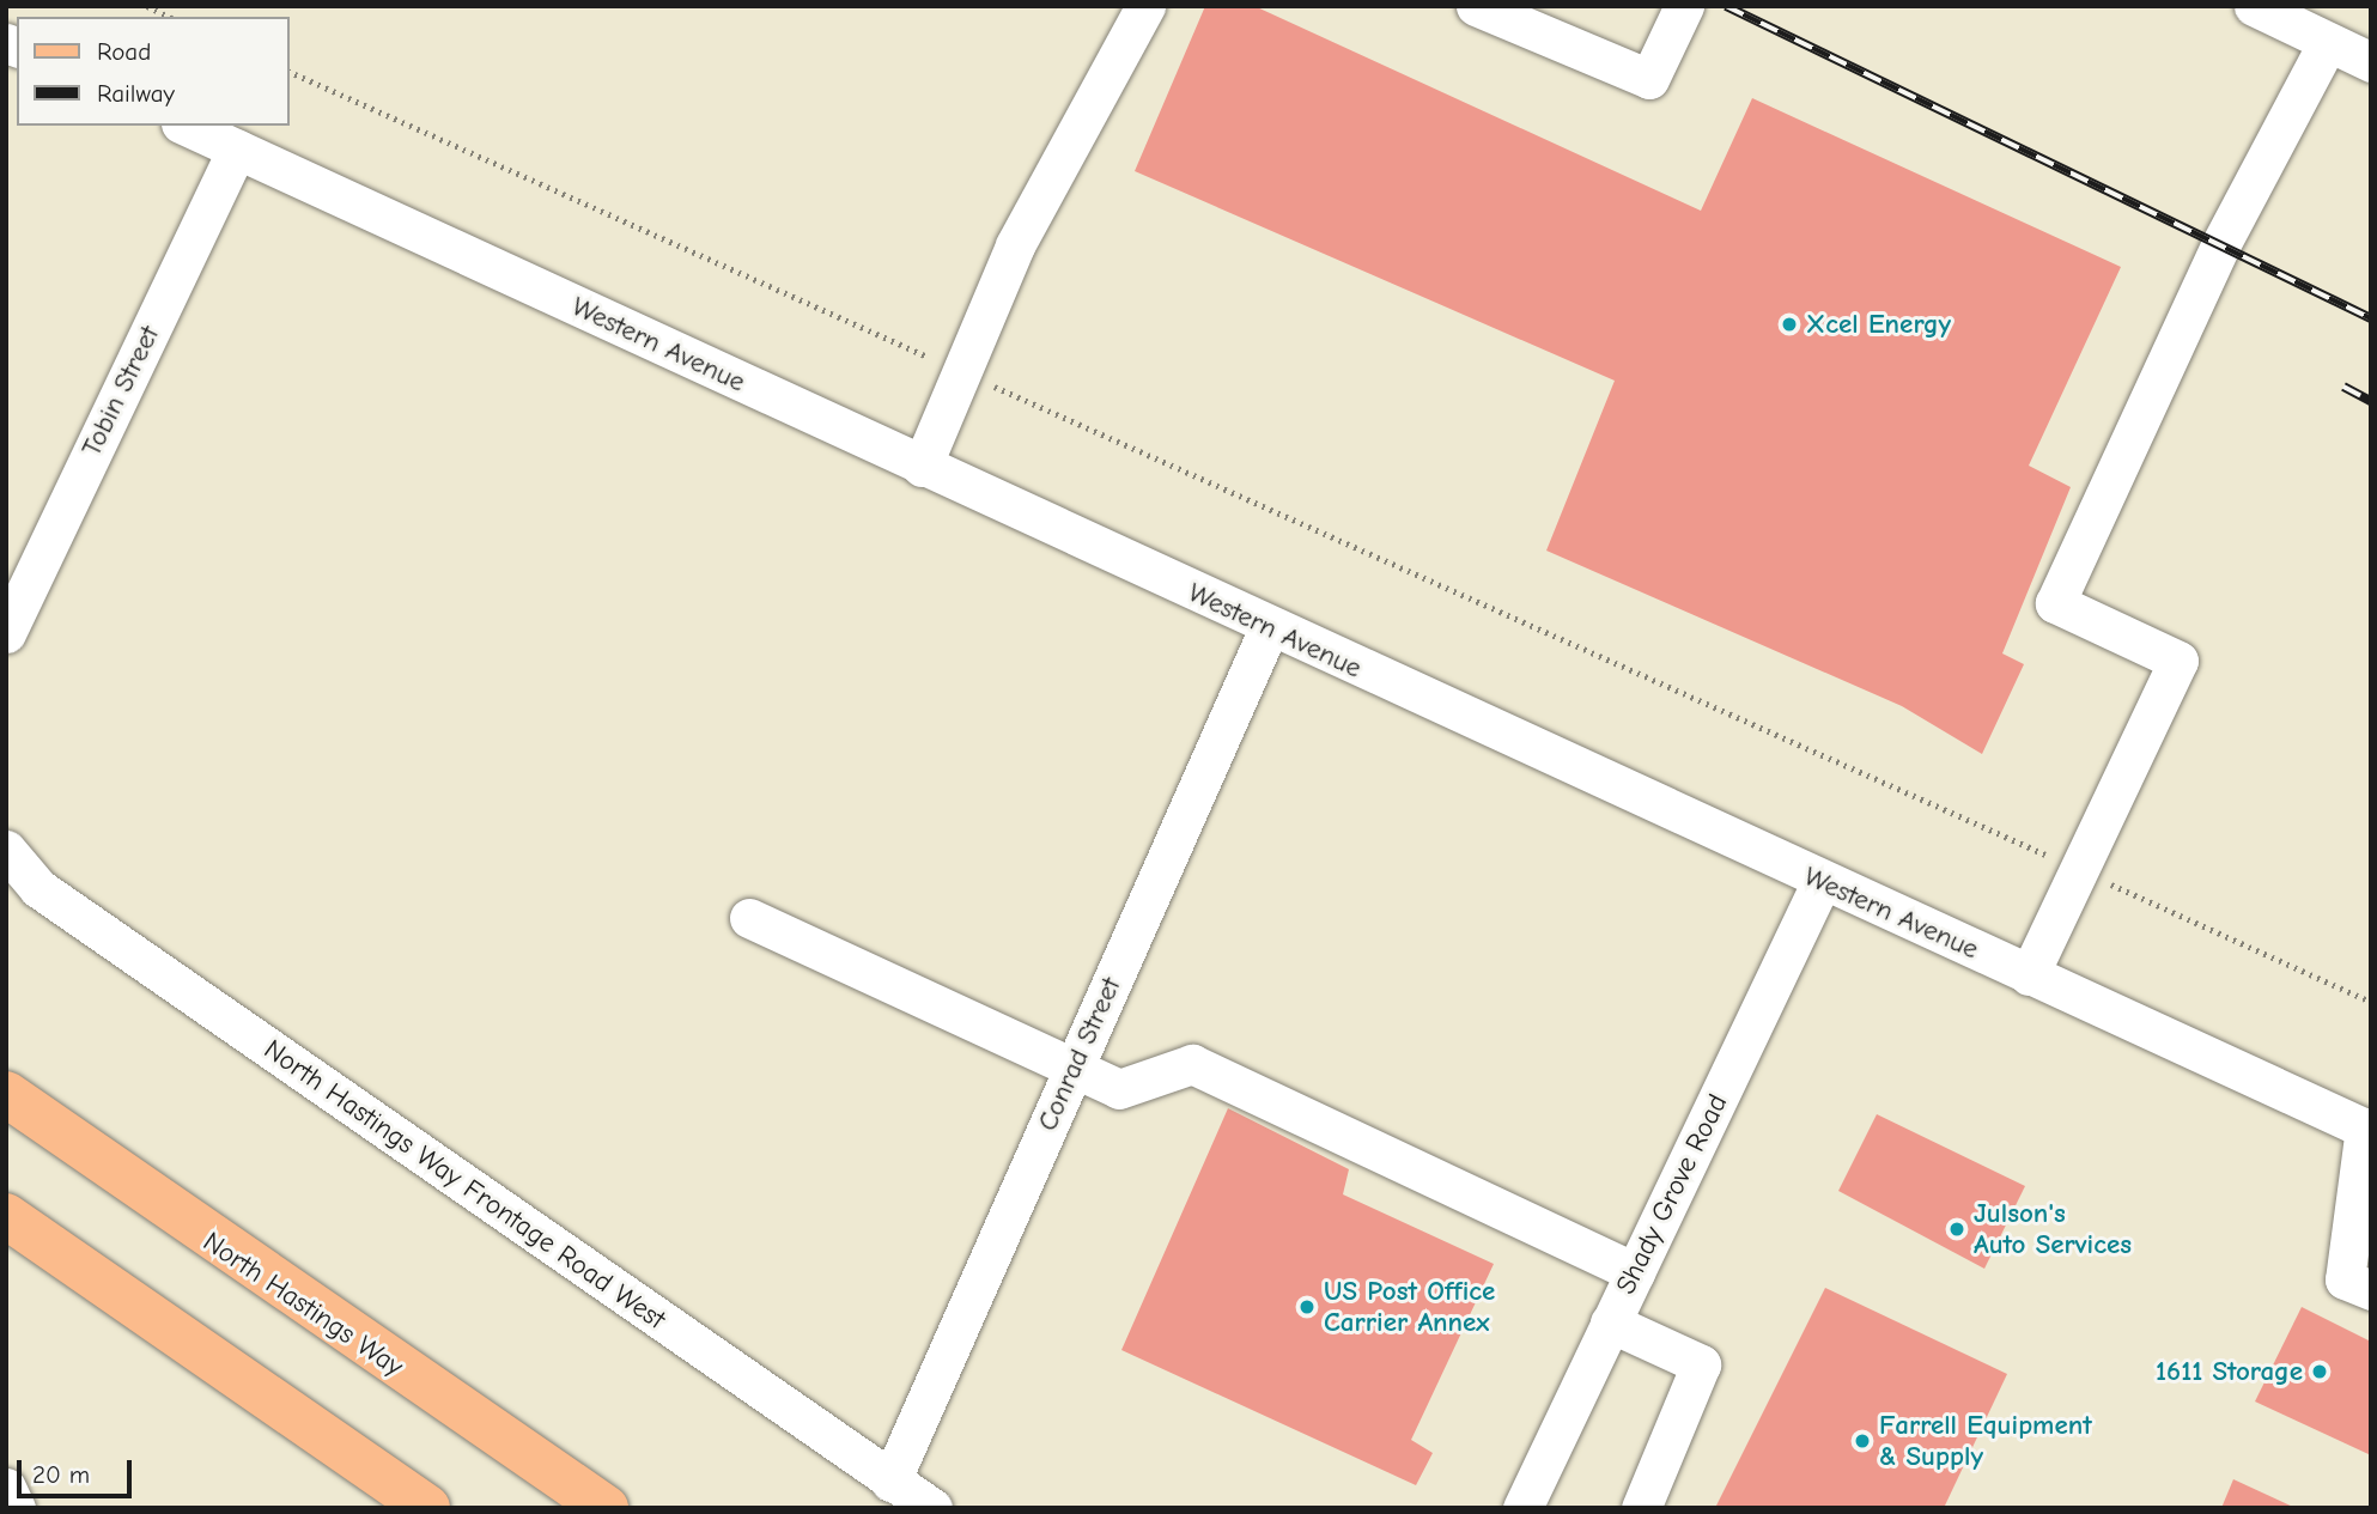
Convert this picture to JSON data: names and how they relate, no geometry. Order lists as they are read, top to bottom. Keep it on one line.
{"streets":{"main road":["North Hastings Way"],"street":["Western Avenue","Tobin Street","Conrad Street","North Hastings Way Frontage Road West","Shady Grove Road"]},"crossings":[["Western Avenue","Tobin Street"],["Western Avenue","Conrad Street"],["Western Avenue","Shady Grove Road"],["Conrad Street","North Hastings Way Frontage Road West"]],"places":["Xcel Energy","Julson's Auto Services","US Post Office Carrier Annex","1611 Storage","Farrell Equipment & Supply"],"legend":["Road","Railway"],"scale_bar":"20 m"}
